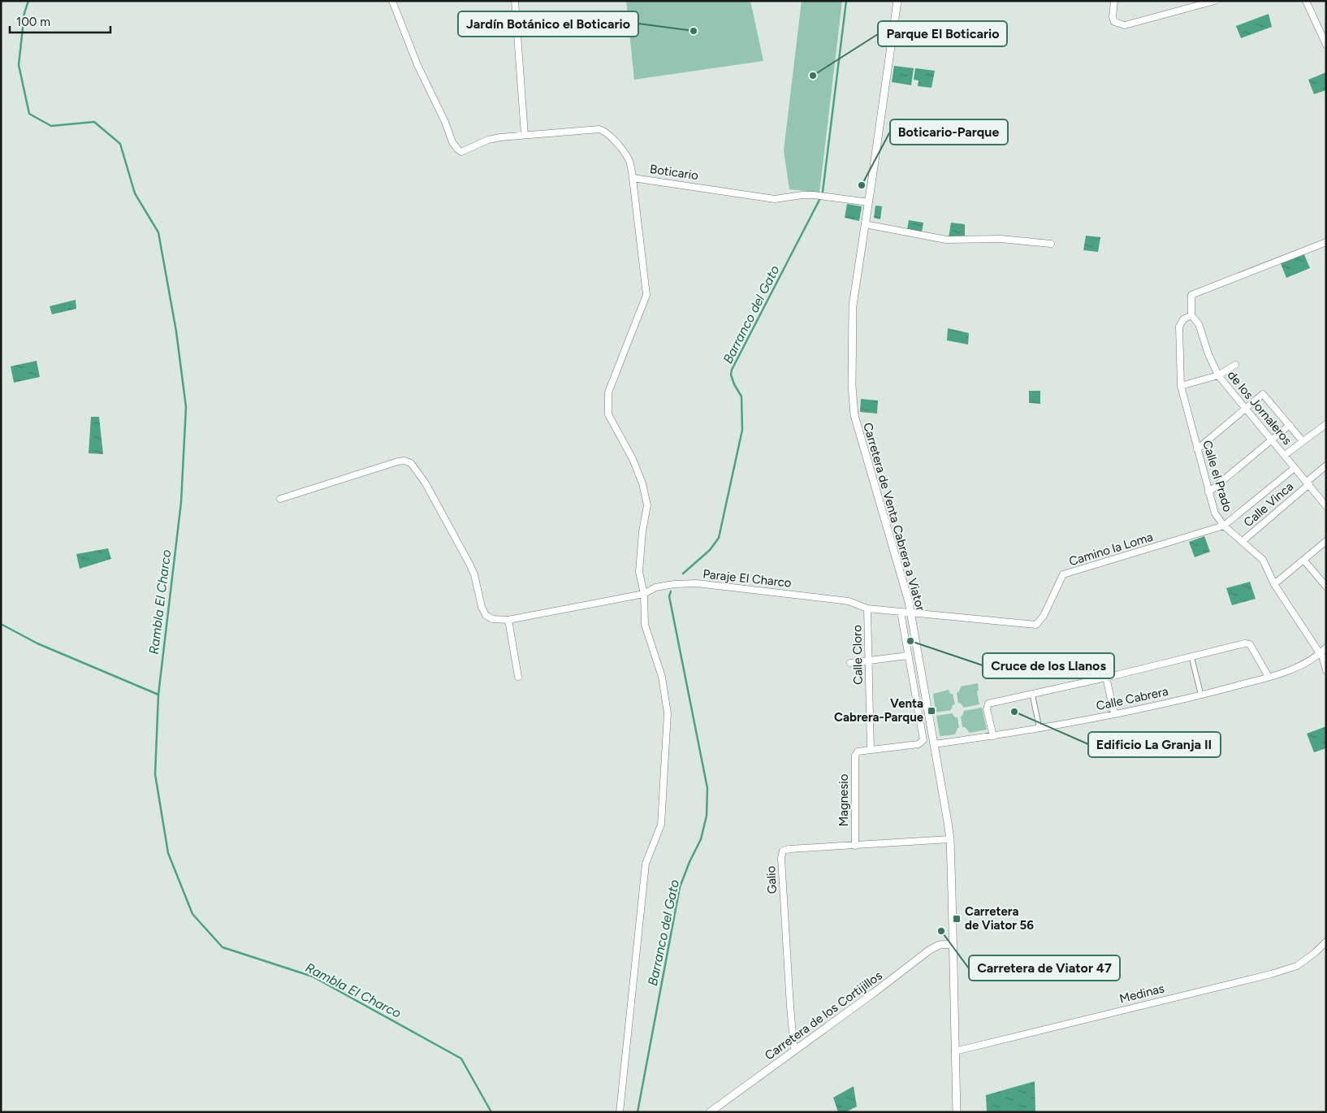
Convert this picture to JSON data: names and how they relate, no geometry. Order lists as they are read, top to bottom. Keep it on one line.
{"streets":{"street":["Boticario","de los Jornaleros","Calle el Prado","Calle Vinca","Carretera de Venta Cabrera a Viator","Camino la Loma","Paraje El Charco","Calle Cloro","Calle Cabrera","Magnesio","Galio","Medinas","Carretera de los Cortijillos"]},"crossings":[["Boticario","Carretera de Venta Cabrera a Viator"],["de los Jornaleros","Calle el Prado"],["de los Jornaleros","Calle Vinca"],["Calle el Prado","Calle Vinca"],["Calle el Prado","Camino la Loma"],["Calle el Prado","Calle Cabrera"],["Carretera de Venta Cabrera a Viator","Camino la Loma"],["Carretera de Venta Cabrera a Viator","Paraje El Charco"],["Carretera de Venta Cabrera a Viator","Calle Cabrera"],["Carretera de Venta Cabrera a Viator","Galio"],["Carretera de Venta Cabrera a Viator","Medinas"],["Carretera de Venta Cabrera a Viator","Carretera de los Cortijillos"],["Camino la Loma","Paraje El Charco"],["Paraje El Charco","Calle Cloro"],["Calle Cloro","Magnesio"],["Magnesio","Galio"],["Galio","Carretera de los Cortijillos"]],"water":["Barranco del Gato","Rambla El Charco"],"places":{"other":["Jardín Botánico el Boticario","Parque El Boticario","Boticario-Parque","Cruce de los Llanos","Edificio La Granja II","Carretera de Viator 47"],"transit":["Venta Cabrera-Parque","Carretera de Viator 56"]},"scale_bar":"100 m"}
